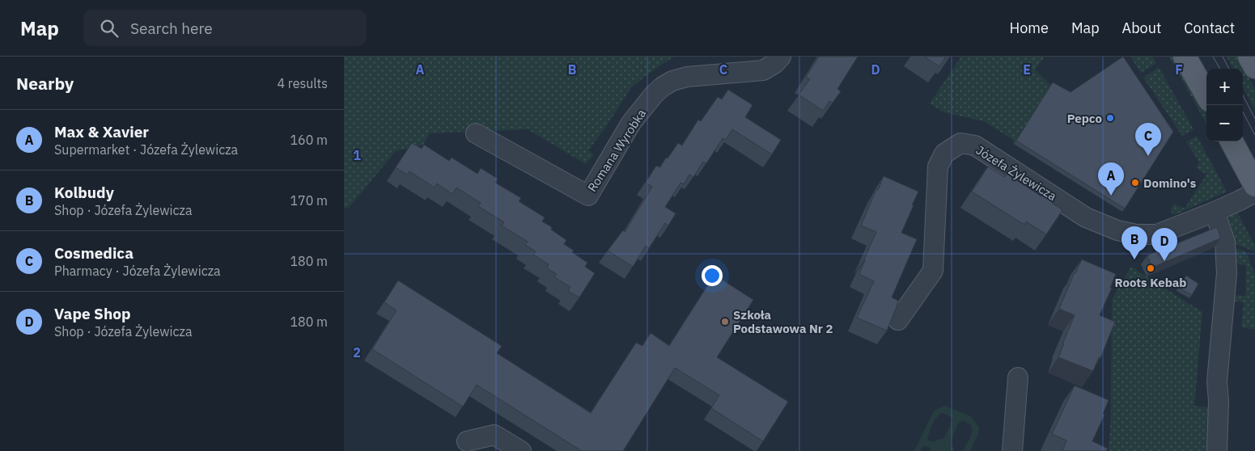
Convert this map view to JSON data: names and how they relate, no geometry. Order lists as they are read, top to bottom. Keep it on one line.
{"streets":{"street":["Romana Wyrobka","Józefa Żylewicza"]},"places":["Pepco","Domino's","Roots Kebab","Szkoła Podstawowa Nr 2"],"page":{"header":"Map","search":"Search here","nav":["Home","Map","About","Contact"],"heading":["Nearby","4 results"],"map_buttons":["+","−"],"list":[{"mark":"A","name":"Max & Xavier","note":"Supermarket · Józefa Żylewicza","value":"160 m"},{"mark":"B","name":"Kolbudy","note":"Shop · Józefa Żylewicza","value":"170 m"},{"mark":"C","name":"Cosmedica","note":"Pharmacy · Józefa Żylewicza","value":"180 m"},{"mark":"D","name":"Vape Shop","note":"Shop · Józefa Żylewicza","value":"180 m"}],"pins":["C","A","B","D"]},"grid":{"columns":["A","B","C","D","E","F"],"rows":["1","2"]}}
